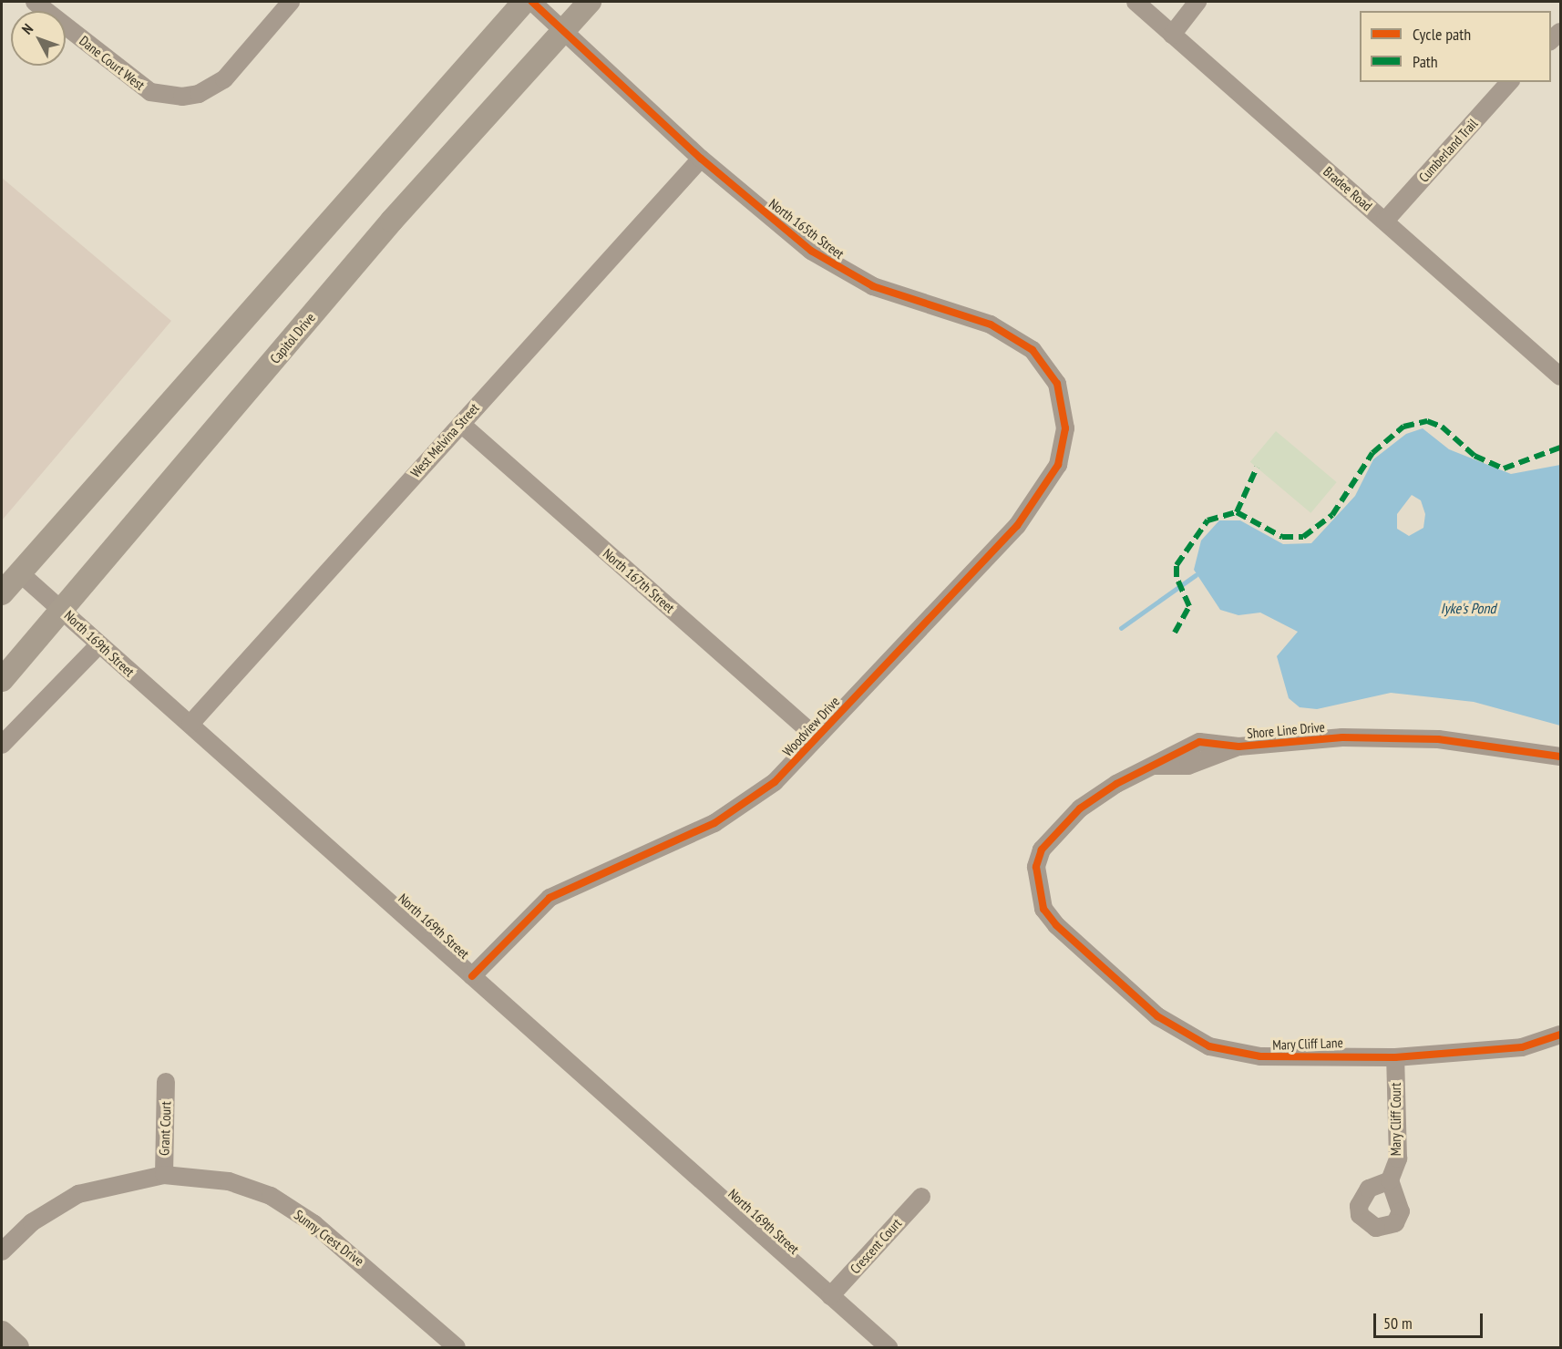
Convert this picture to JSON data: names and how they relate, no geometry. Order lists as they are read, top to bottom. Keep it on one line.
{"streets":{"main road":["Capitol Drive"],"street":["Dane Court West","Cumberland Trail","Bradee Road","North 165th Street","West Melvina Street","North 167th Street","North 169th Street","Woodview Drive","Shore Line Drive","Mary Cliff Lane","Mary Cliff Court","Grant Court","Sunny Crest Drive","Crescent Court"]},"crossings":[["Cumberland Trail","Bradee Road"],["North 165th Street","Capitol Drive"],["North 165th Street","West Melvina Street"],["North 165th Street","Woodview Drive"],["Capitol Drive","North 169th Street"],["West Melvina Street","North 167th Street"],["West Melvina Street","North 169th Street"],["North 167th Street","Woodview Drive"],["North 169th Street","Woodview Drive"],["North 169th Street","Crescent Court"],["Shore Line Drive","Mary Cliff Lane"],["Mary Cliff Lane","Mary Cliff Court"],["Grant Court","Sunny Crest Drive"]],"water":["Iyke's Pond"],"legend":["Cycle path","Path"],"scale_bar":"50 m","north":"top left"}
